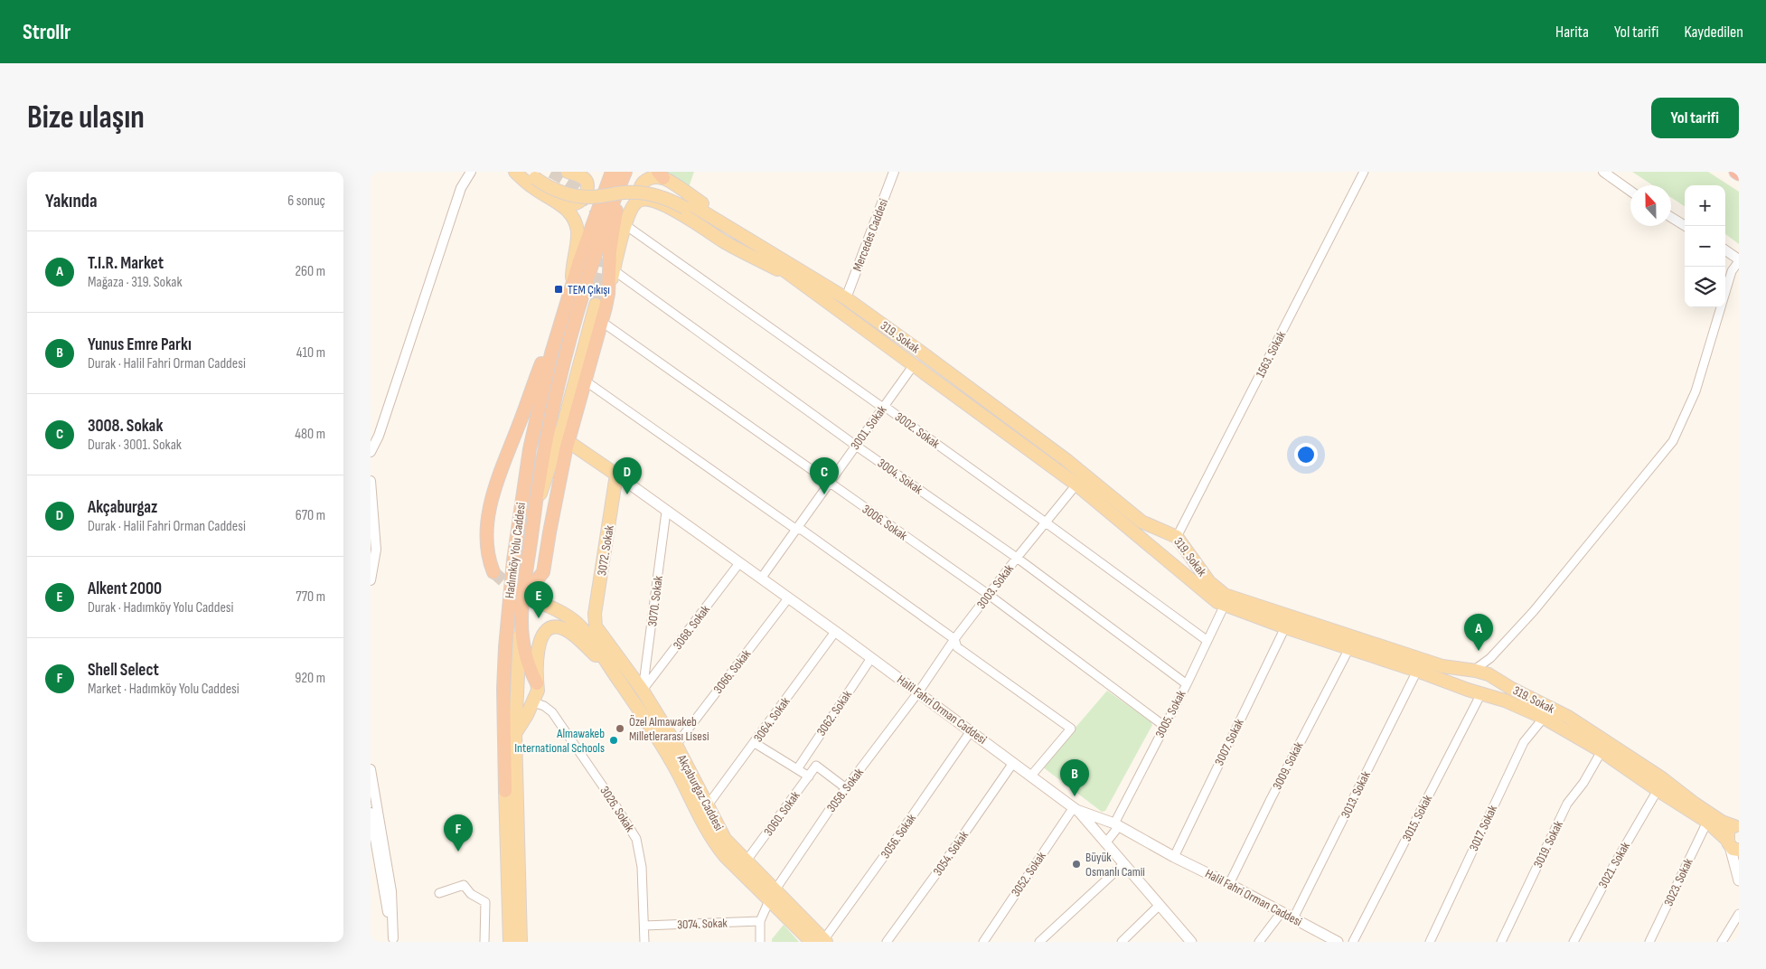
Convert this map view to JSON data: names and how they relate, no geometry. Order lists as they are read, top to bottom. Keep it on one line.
{"streets":{"highway":["Hadımköy Yolu Caddesi"],"main road":["319. Sokak","3072. Sokak","Halil Fahri Orman Caddesi","Akçaburgaz Caddesi"],"street":["Mercedes Caddesi","1563. Sokak","3001. Sokak","3002. Sokak","3004. Sokak","3006. Sokak","3003. Sokak","3070. Sokak","3068. Sokak","3066. Sokak","3062. Sokak","3005. Sokak","3064. Sokak","3007. Sokak","3009. Sokak","3058. Sokak","3013. Sokak","3026. Sokak","3060. Sokak","3015. Sokak","3017. Sokak","3056. Sokak","3019. Sokak","3054. Sokak","3021. Sokak","3052. Sokak","3023. Sokak","3074. Sokak"]},"crossings":[["Mercedes Caddesi","319. Sokak"],["319. Sokak","1563. Sokak"],["319. Sokak","3001. Sokak"],["319. Sokak","3003. Sokak"],["319. Sokak","3005. Sokak"],["319. Sokak","3007. Sokak"],["319. Sokak","3009. Sokak"],["319. Sokak","3013. Sokak"],["319. Sokak","3015. Sokak"],["319. Sokak","3017. Sokak"],["319. Sokak","3019. Sokak"],["319. Sokak","3021. Sokak"],["319. Sokak","3023. Sokak"],["3001. Sokak","3002. Sokak"],["3001. Sokak","3004. Sokak"],["3001. Sokak","3006. Sokak"],["3001. Sokak","Halil Fahri Orman Caddesi"],["3002. Sokak","3003. Sokak"],["3002. Sokak","3005. Sokak"],["3004. Sokak","3003. Sokak"],["3004. Sokak","3005. Sokak"],["3006. Sokak","3003. Sokak"],["3006. Sokak","3005. Sokak"],["3072. Sokak","Halil Fahri Orman Caddesi"],["3072. Sokak","Akçaburgaz Caddesi"],["3003. Sokak","Halil Fahri Orman Caddesi"],["3003. Sokak","3058. Sokak"],["3070. Sokak","3068. Sokak"],["3070. Sokak","Halil Fahri Orman Caddesi"],["3070. Sokak","Akçaburgaz Caddesi"],["3068. Sokak","Halil Fahri Orman Caddesi"],["3068. Sokak","Akçaburgaz Caddesi"],["3066. Sokak","Halil Fahri Orman Caddesi"],["3066. Sokak","Akçaburgaz Caddesi"],["Halil Fahri Orman Caddesi","3062. Sokak"],["Halil Fahri Orman Caddesi","3005. Sokak"],["Halil Fahri Orman Caddesi","3064. Sokak"],["Halil Fahri Orman Caddesi","3007. Sokak"],["Halil Fahri Orman Caddesi","3009. Sokak"],["Halil Fahri Orman Caddesi","3058. Sokak"],["Halil Fahri Orman Caddesi","3013. Sokak"],["Halil Fahri Orman Caddesi","3056. Sokak"],["Halil Fahri Orman Caddesi","3054. Sokak"],["Halil Fahri Orman Caddesi","3052. Sokak"],["3064. Sokak","Akçaburgaz Caddesi"],["3058. Sokak","Akçaburgaz Caddesi"],["3058. Sokak","3060. Sokak"],["3058. Sokak","3074. Sokak"],["Akçaburgaz Caddesi","3060. Sokak"],["Akçaburgaz Caddesi","3056. Sokak"],["3026. Sokak","3074. Sokak"]],"places":{"transit":["TEM Çıkışı"],"other":["Özel Almawakeb Milletlerarası Lisesi","Almawakeb International Schools","Büyük Osmanlı Camii"]},"north":"top","page":{"header":"Strollr","nav":["Harita","Yol tarifi","Kaydedilen"],"buttons":"Yol tarifi","title":"Bize ulaşın","heading":["Yakında","6 sonuç"],"map_buttons":["+","−"],"list":[{"mark":"A","name":"T.I.R. Market","note":"Mağaza · 319. Sokak","value":"260 m"},{"mark":"B","name":"Yunus Emre Parkı","note":"Durak · Halil Fahri Orman Caddesi","value":"410 m"},{"mark":"C","name":"3008. Sokak","note":"Durak · 3001. Sokak","value":"480 m"},{"mark":"D","name":"Akçaburgaz","note":"Durak · Halil Fahri Orman Caddesi","value":"670 m"},{"mark":"E","name":"Alkent 2000","note":"Durak · Hadımköy Yolu Caddesi","value":"770 m"},{"mark":"F","name":"Shell Select","note":"Market · Hadımköy Yolu Caddesi","value":"920 m"}],"pins":["C","D","E","A","B","F"]}}
